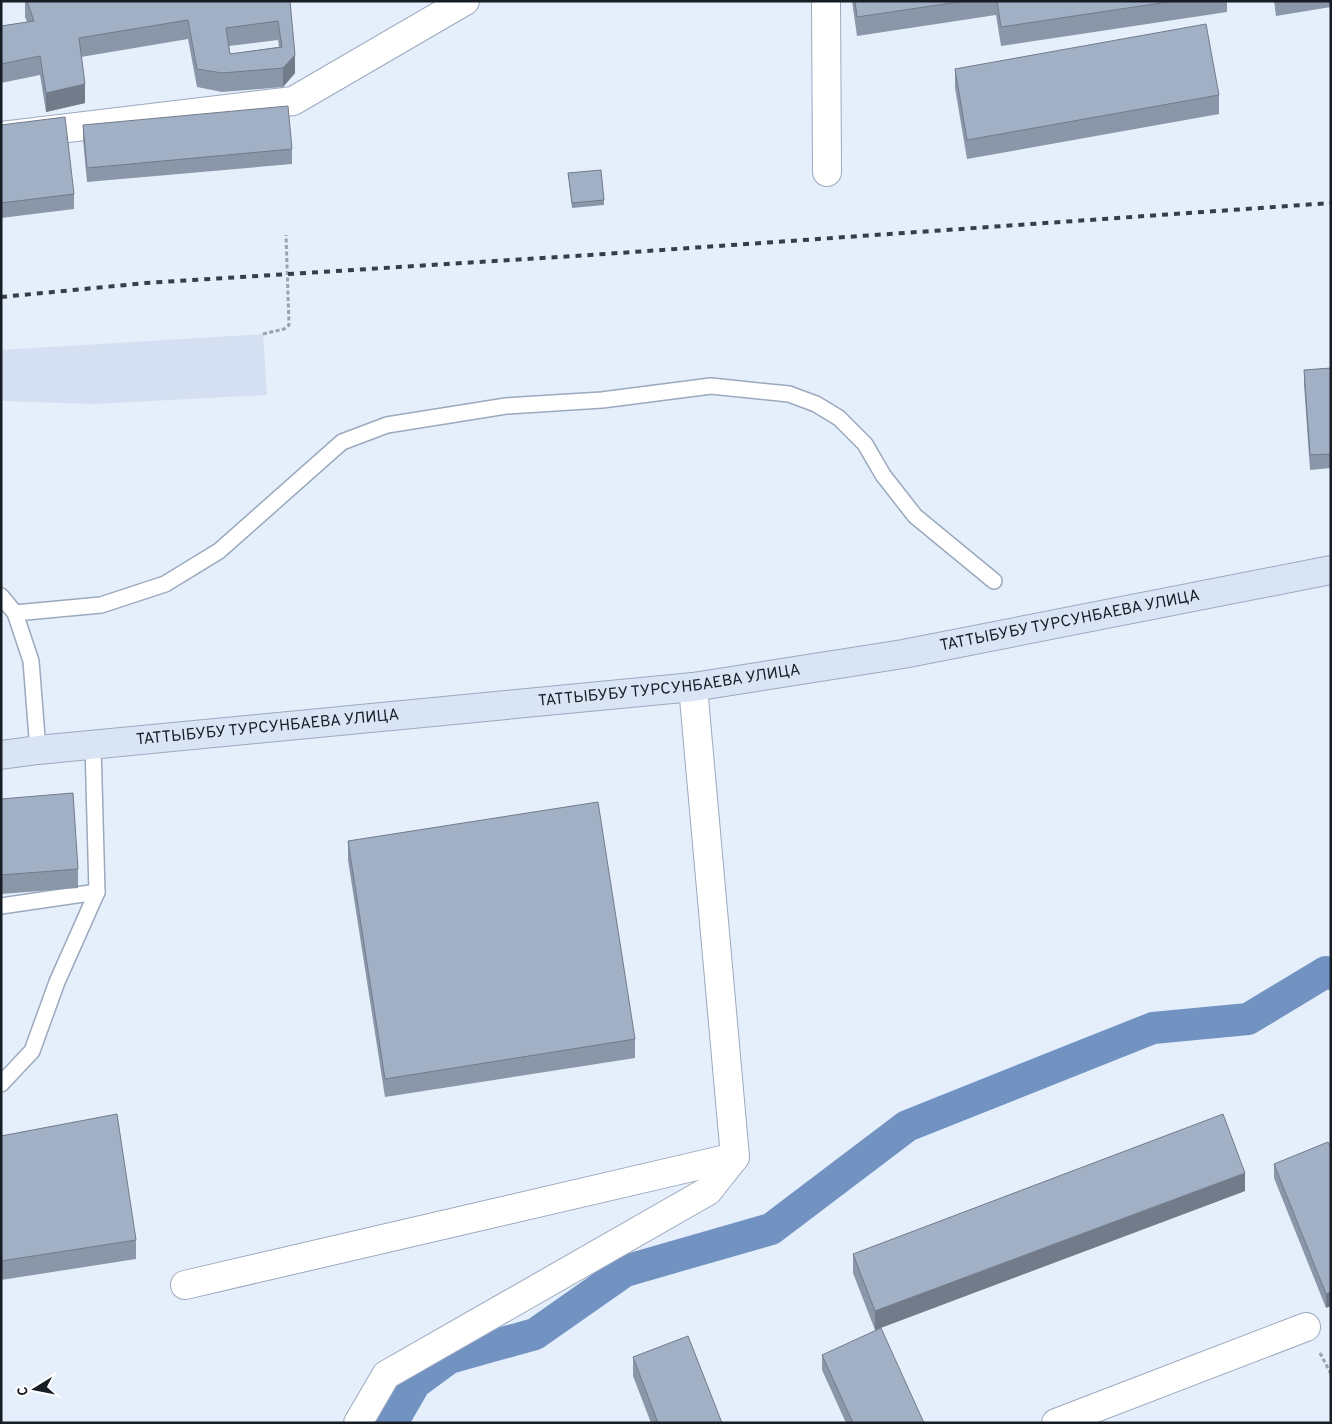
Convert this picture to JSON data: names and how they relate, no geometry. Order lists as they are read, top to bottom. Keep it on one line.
{"streets":{"street":["ТАТТЫБУБУ ТУРСУНБАЕВА УЛИЦА"]},"north":"left"}
